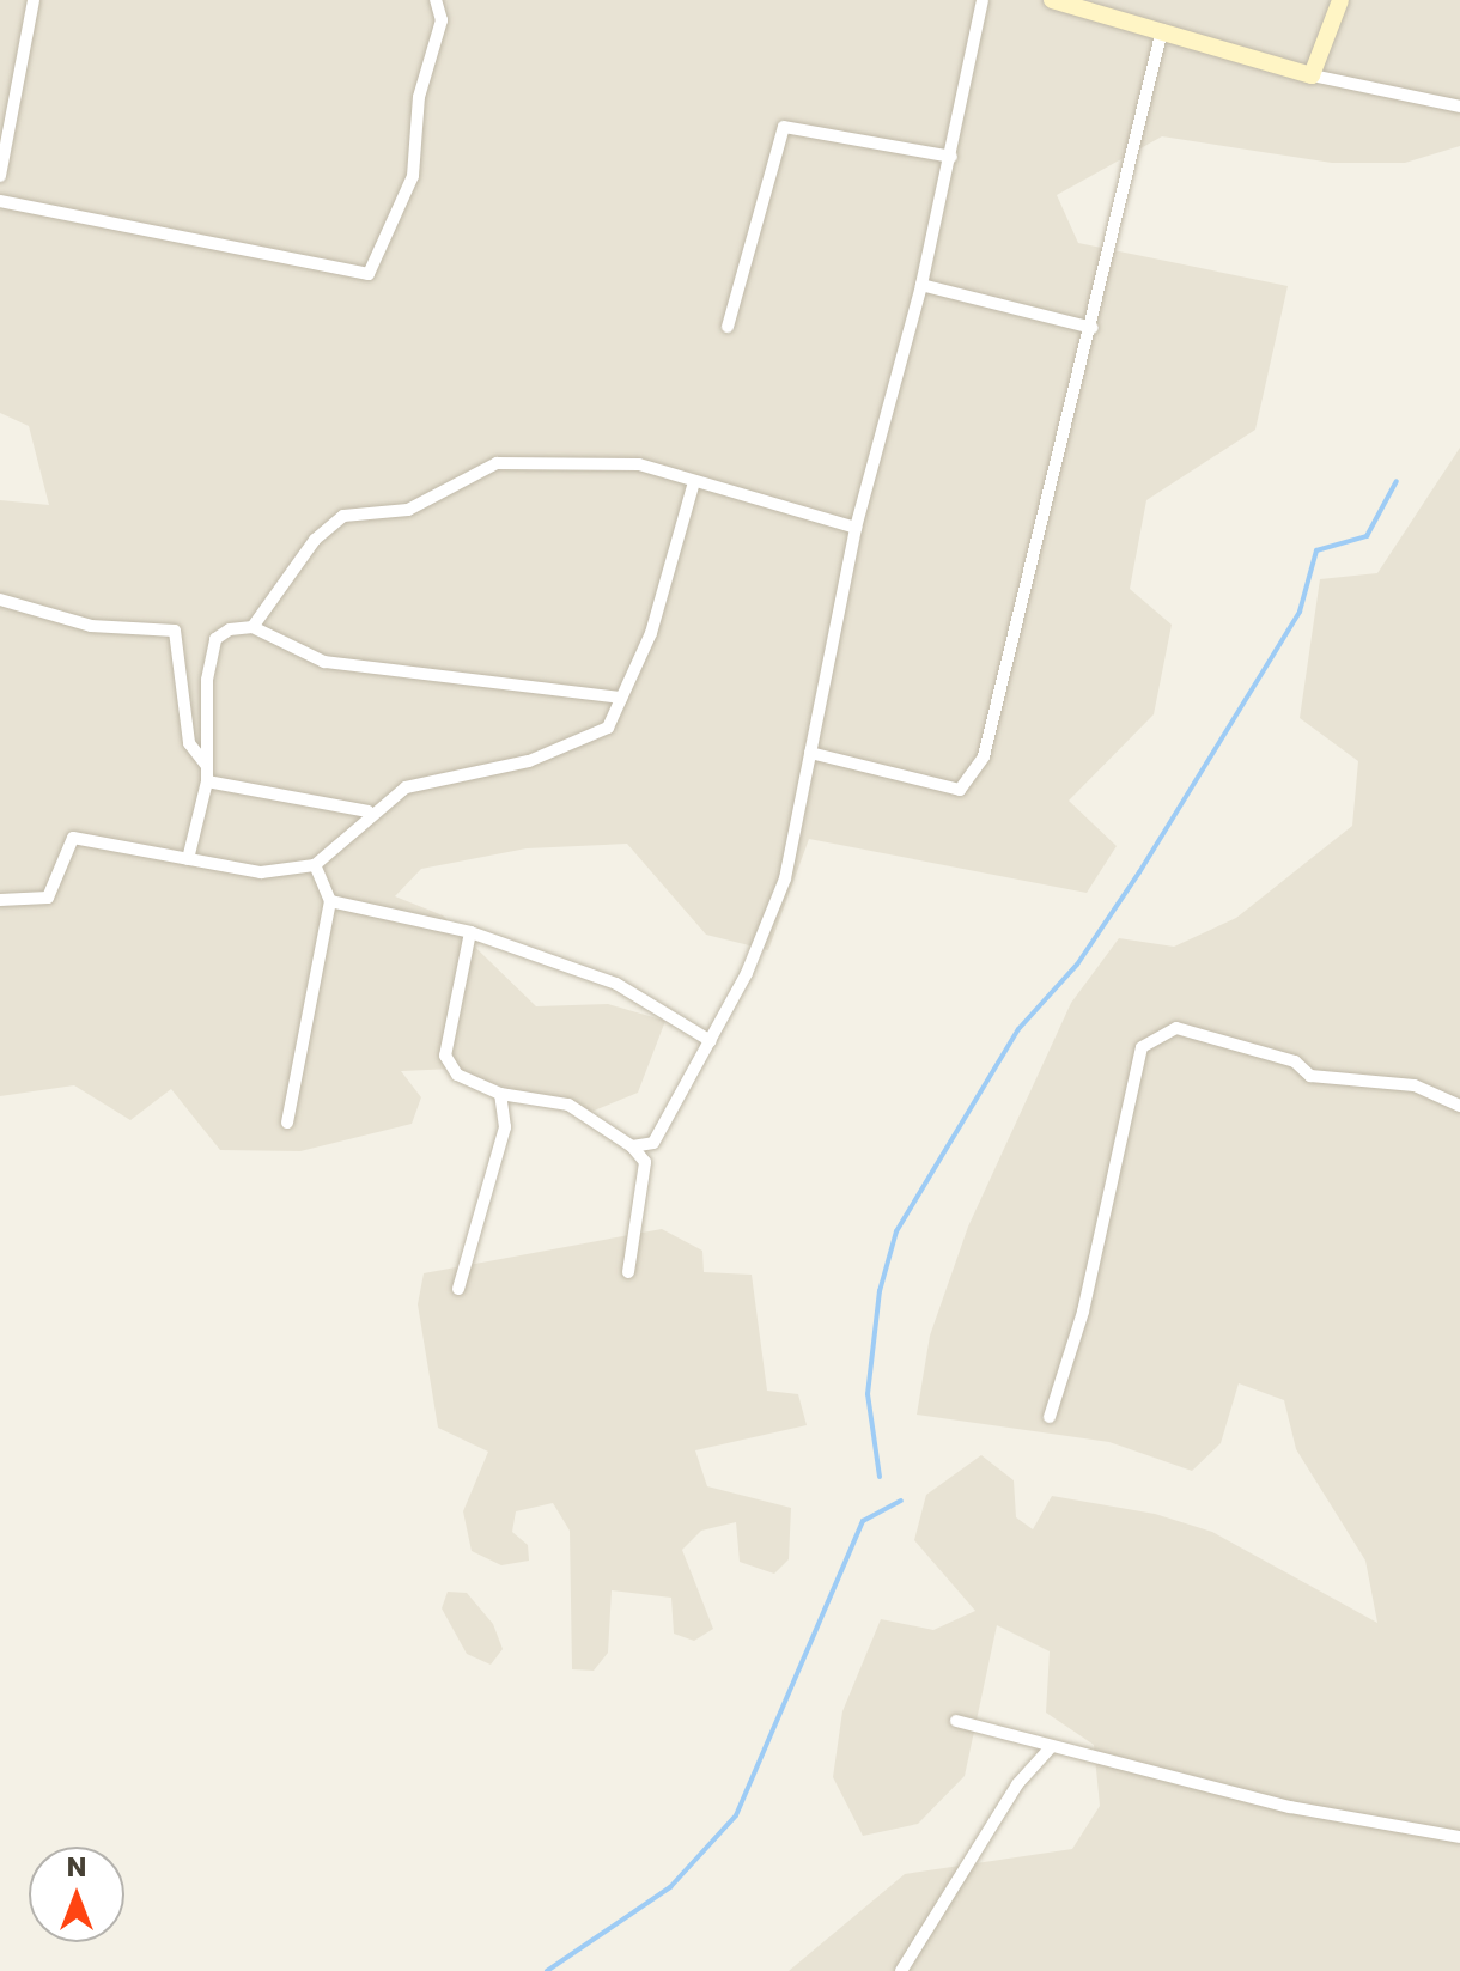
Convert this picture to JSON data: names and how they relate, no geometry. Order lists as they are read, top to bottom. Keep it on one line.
{"north":"top"}
